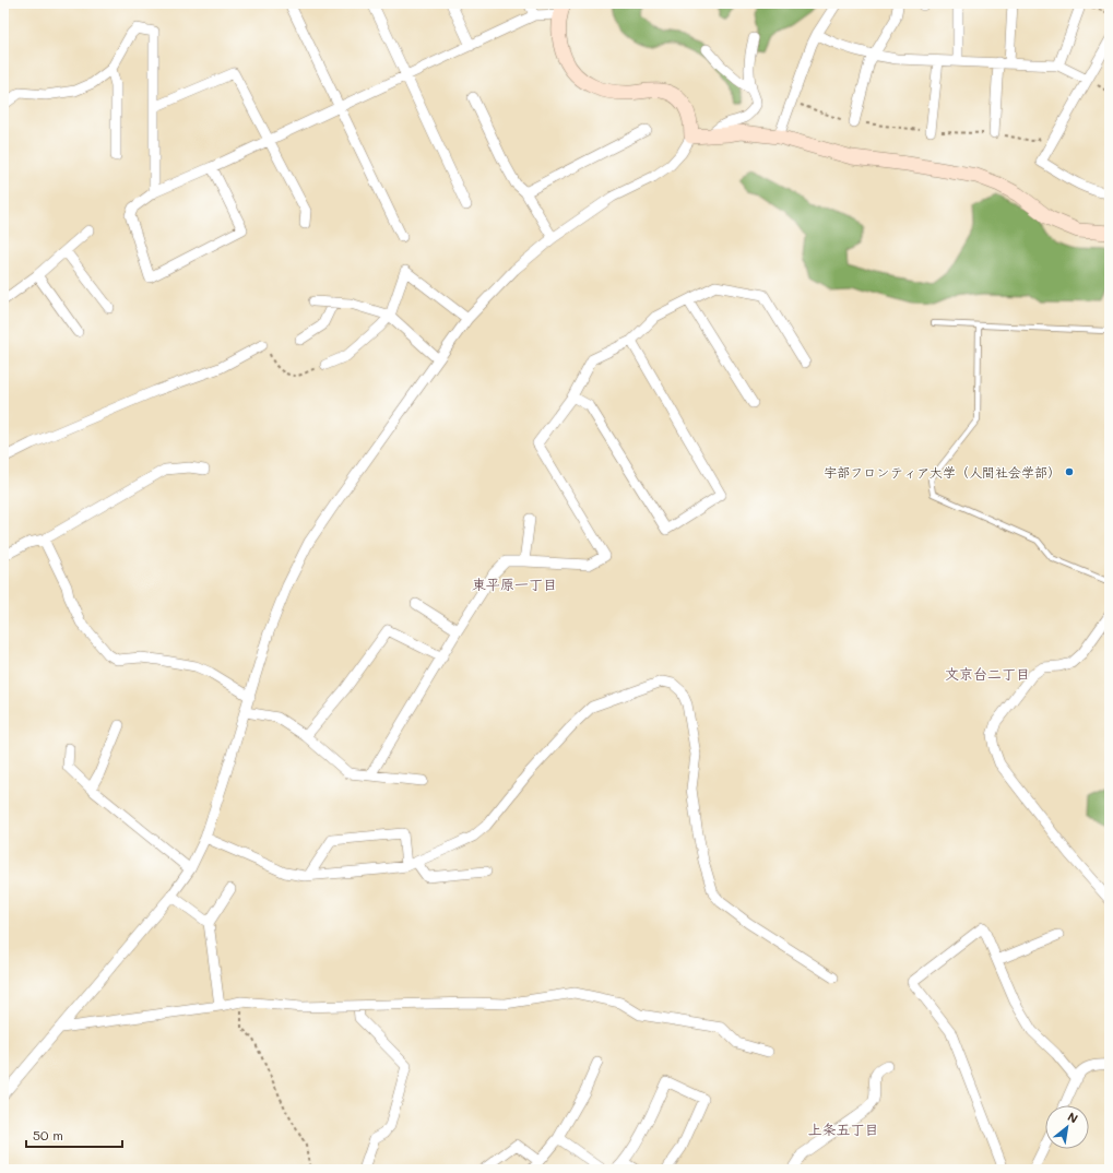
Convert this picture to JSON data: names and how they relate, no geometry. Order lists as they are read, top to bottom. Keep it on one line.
{"districts":["東平原一丁目","文京台二丁目","上条五丁目"],"places":["宇部フロンティア大学（人間社会学部）"],"scale_bar":"50 m","north":"top right"}
